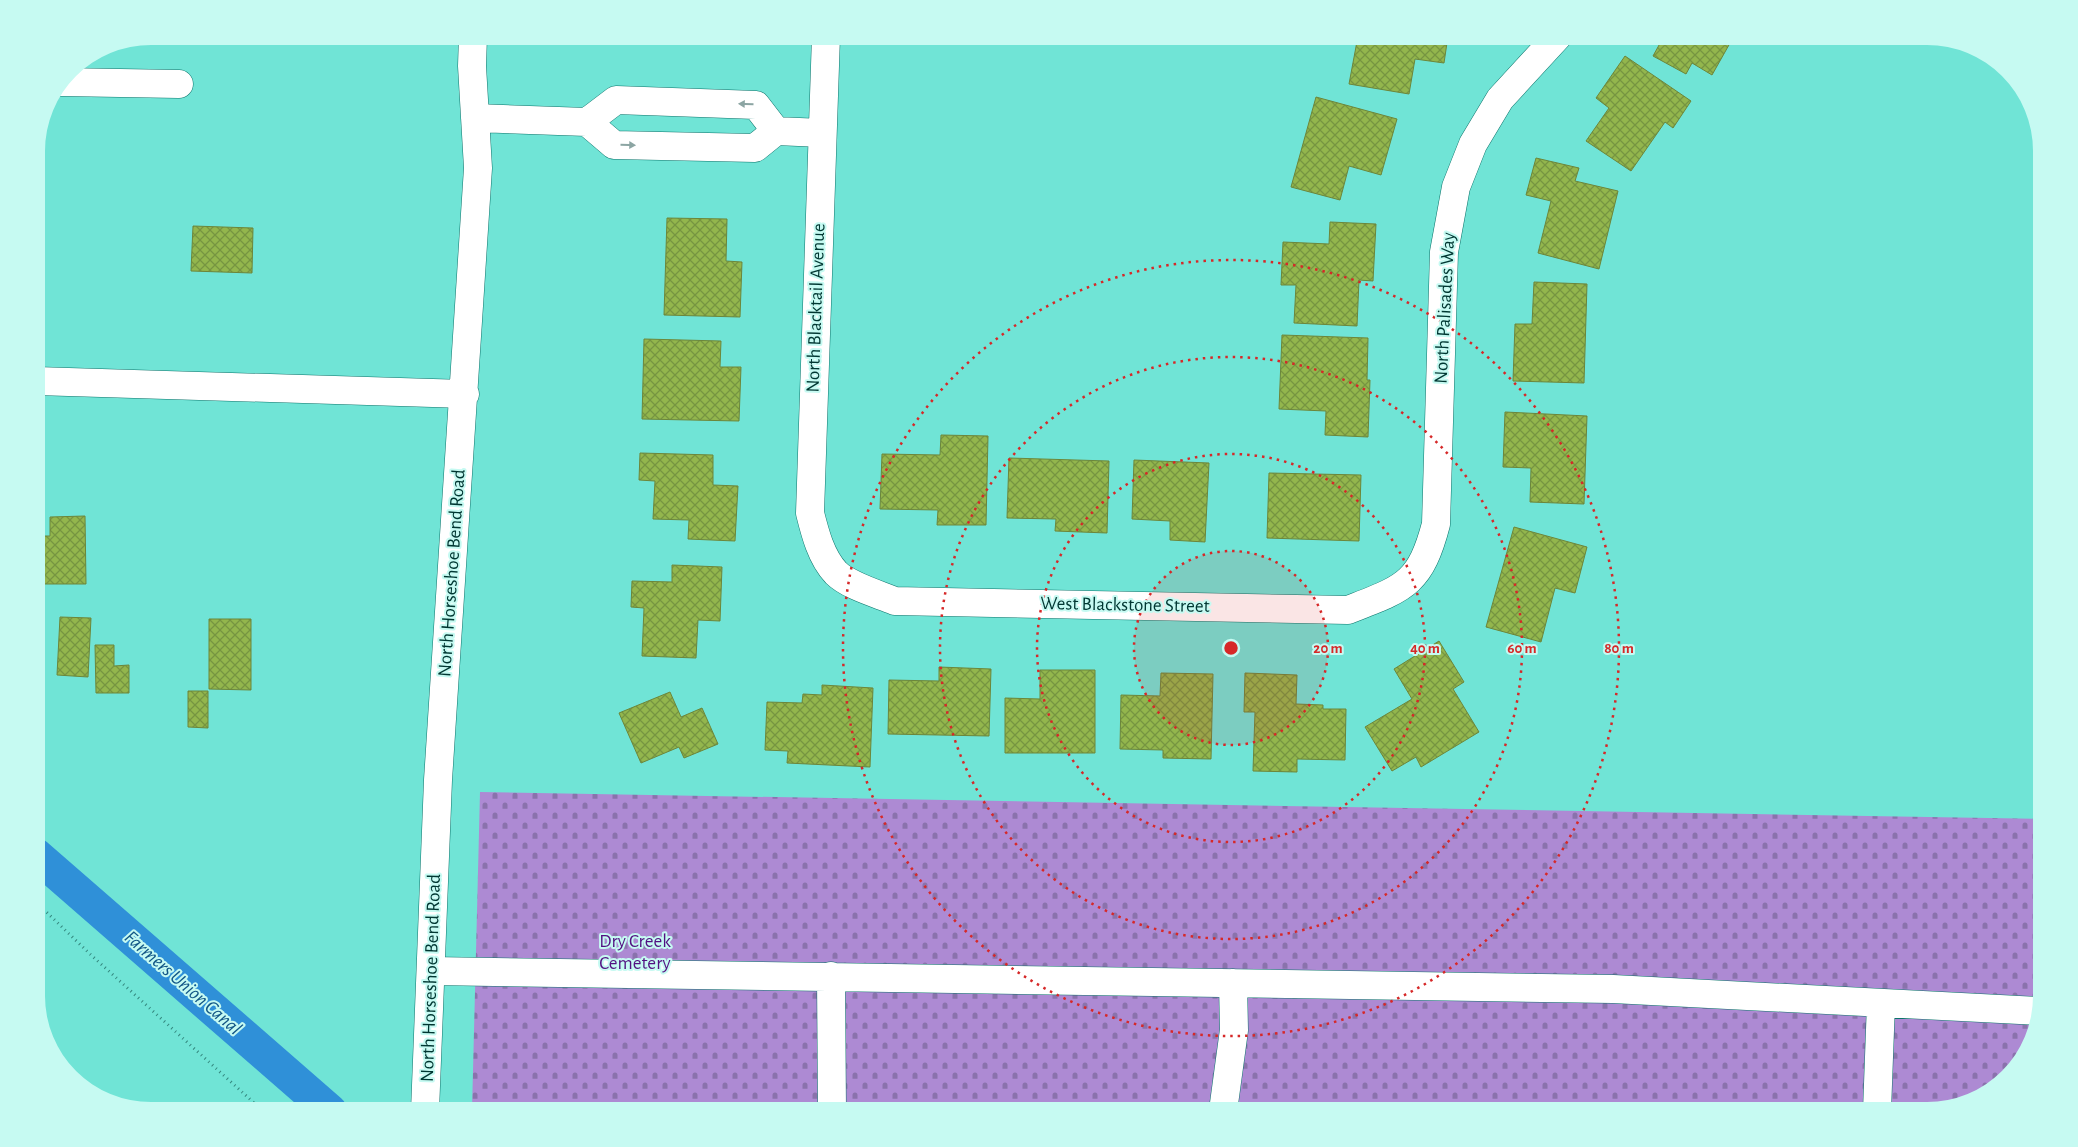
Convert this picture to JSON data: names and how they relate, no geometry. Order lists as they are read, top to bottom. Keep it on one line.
{"streets":{"street":["North Blacktail Avenue","North Palisades Way","North Horseshoe Bend Road","West Blackstone Street"]},"crossings":[["North Blacktail Avenue","West Blackstone Street"],["North Palisades Way","West Blackstone Street"]],"water":["Farmers Union Canal"],"parks":["Dry Creek Cemetery"],"rings":["20 m","40 m","60 m","80 m"]}
